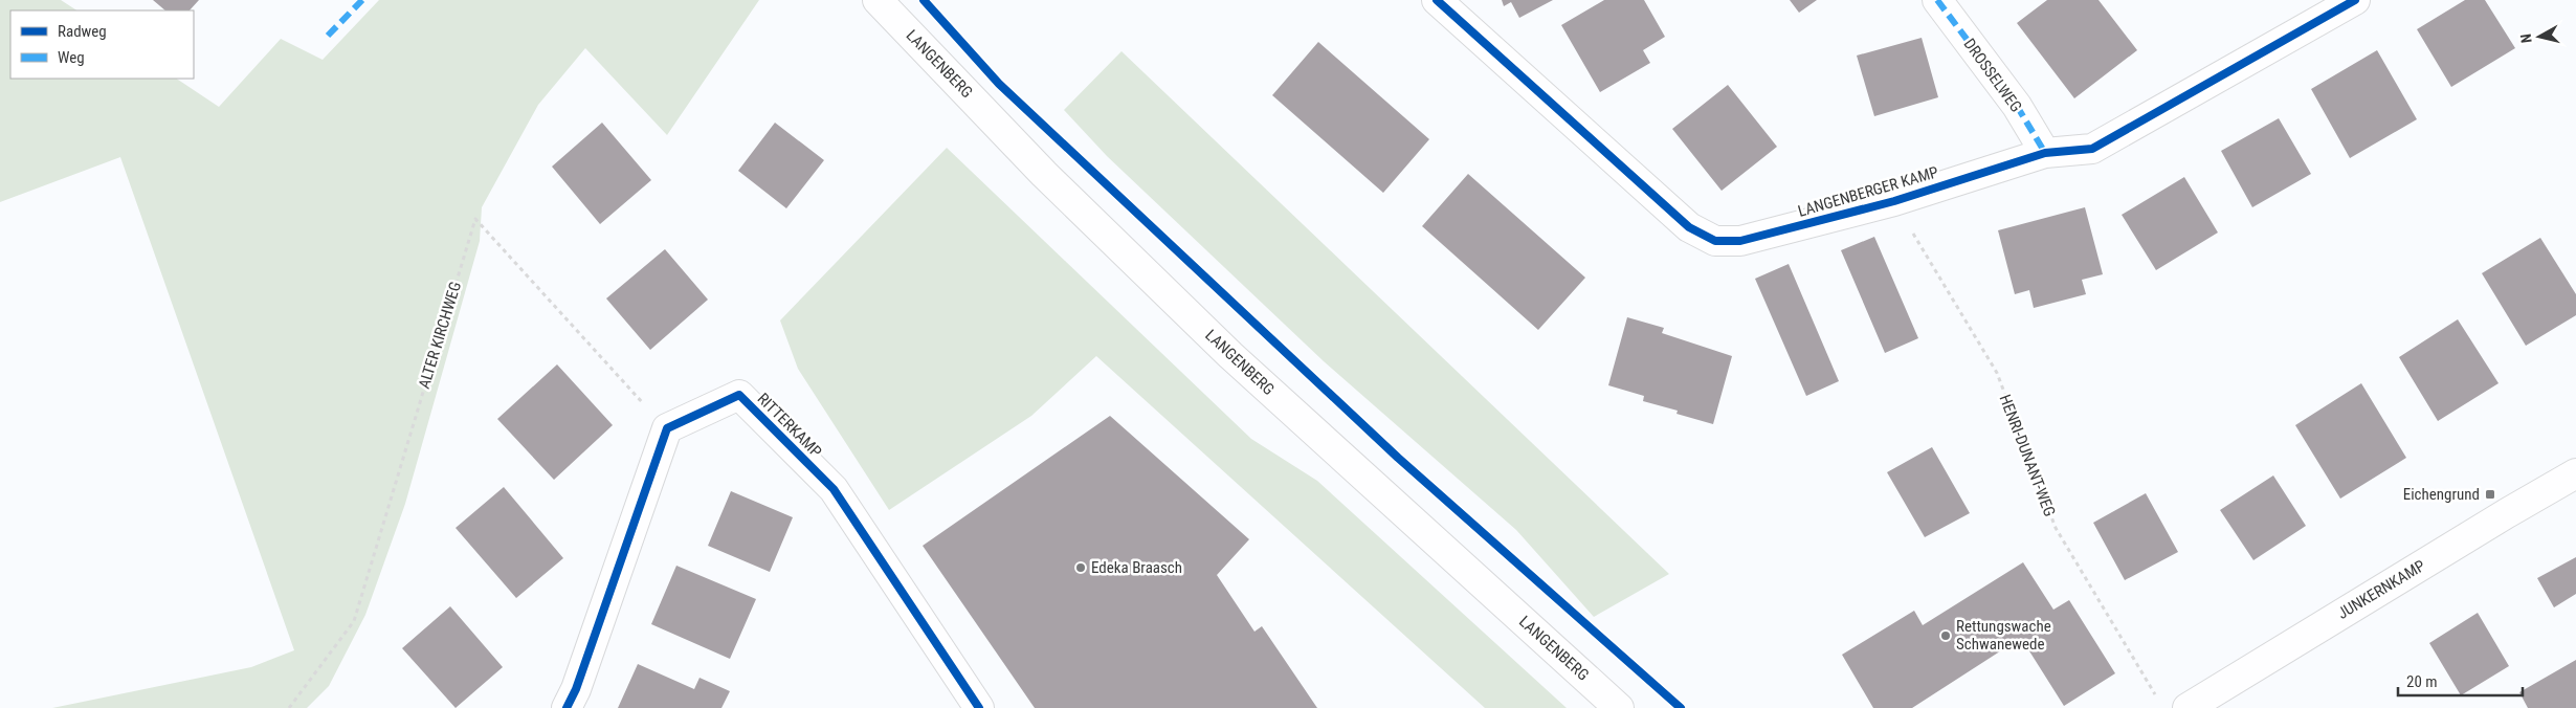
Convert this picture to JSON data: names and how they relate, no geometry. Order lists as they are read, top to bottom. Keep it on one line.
{"streets":{"street":["LANGENBERG","DROSSELWEG","LANGENBERGER KAMP","RITTERKAMP","JUNKERNKAMP"],"path":["ALTER KIRCHWEG","HENRI-DUNANT-WEG"]},"crossings":[["DROSSELWEG","LANGENBERGER KAMP"],["LANGENBERGER KAMP","HENRI-DUNANT-WEG"],["ALTER KIRCHWEG","RITTERKAMP"]],"places":{"transit":["Eichengrund"],"other":["Edeka Braasch","Rettungswache Schwanewede"]},"legend":["Radweg","Weg"],"scale_bar":"20 m","north":"left"}
